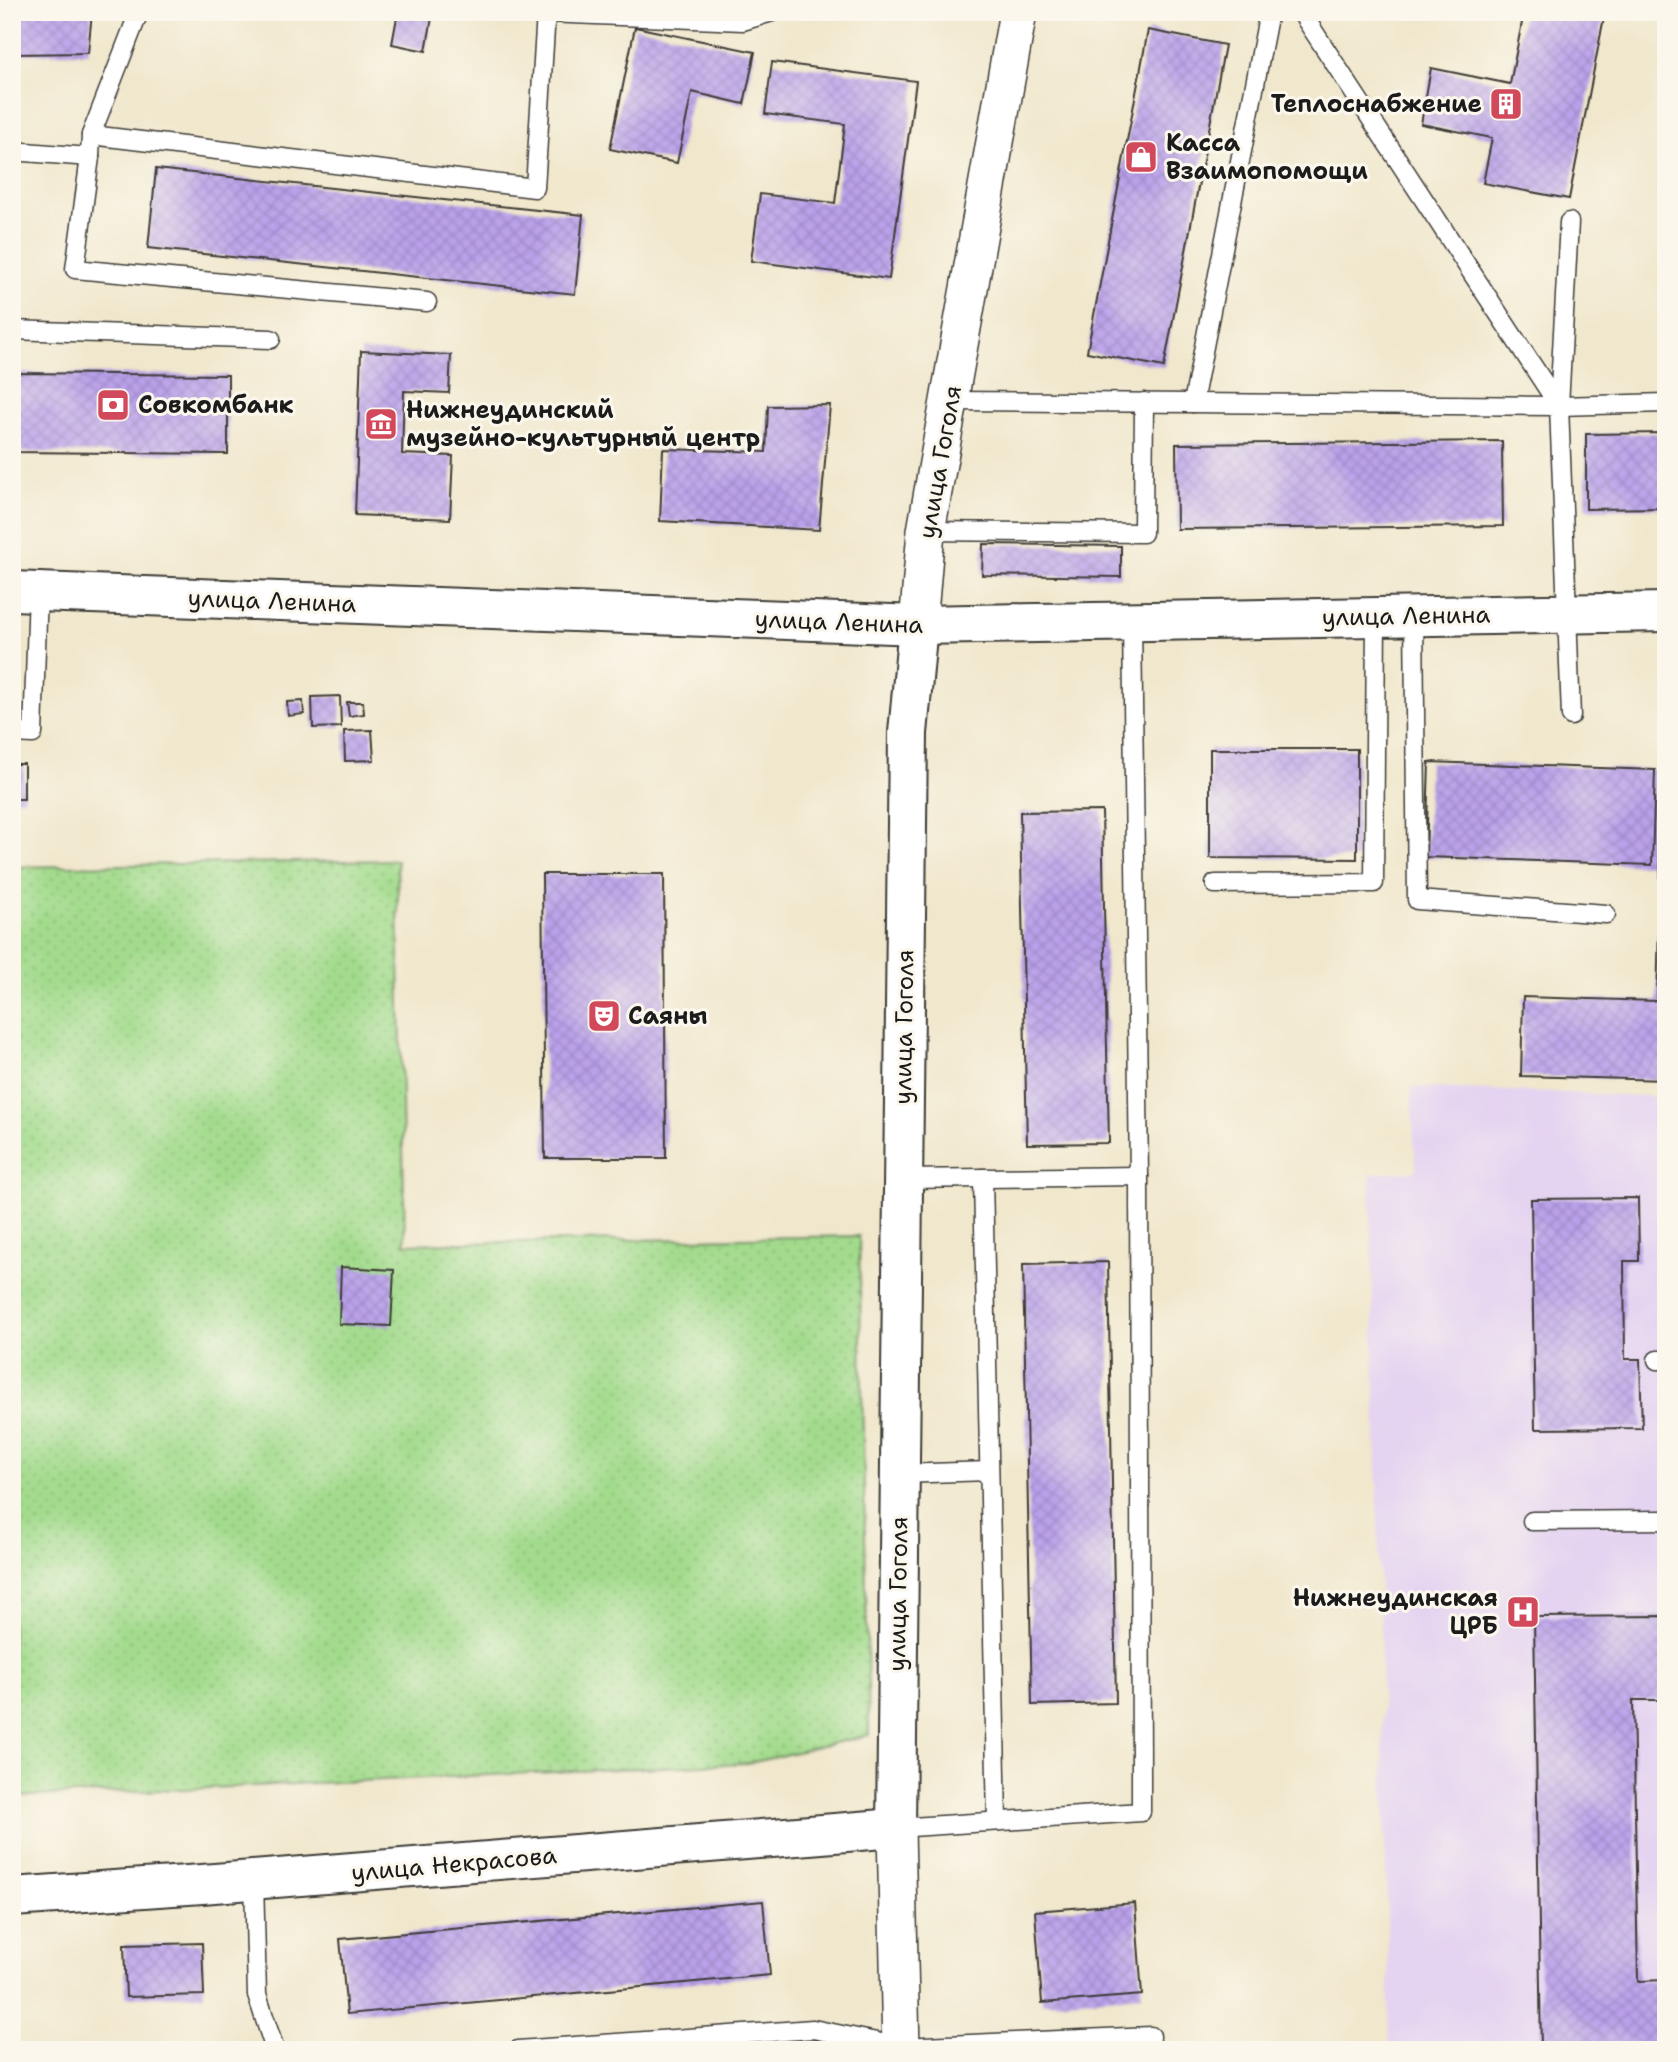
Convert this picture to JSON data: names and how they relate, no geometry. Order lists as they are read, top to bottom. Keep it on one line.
{"streets":{"street":["улица Гоголя","улица Ленина","улица Некрасова"]},"crossings":[["улица Гоголя","улица Ленина"],["улица Гоголя","улица Некрасова"]],"places":{"building":["Теплоснабжение"],"shop":["Касса Взаимопомощи"],"bank":["Совкомбанк"],"museum":["Нижнеудинский музейно-культурный центр"],"theatre":["Саяны"],"hospital":["Нижнеудинская ЦРБ"]}}
